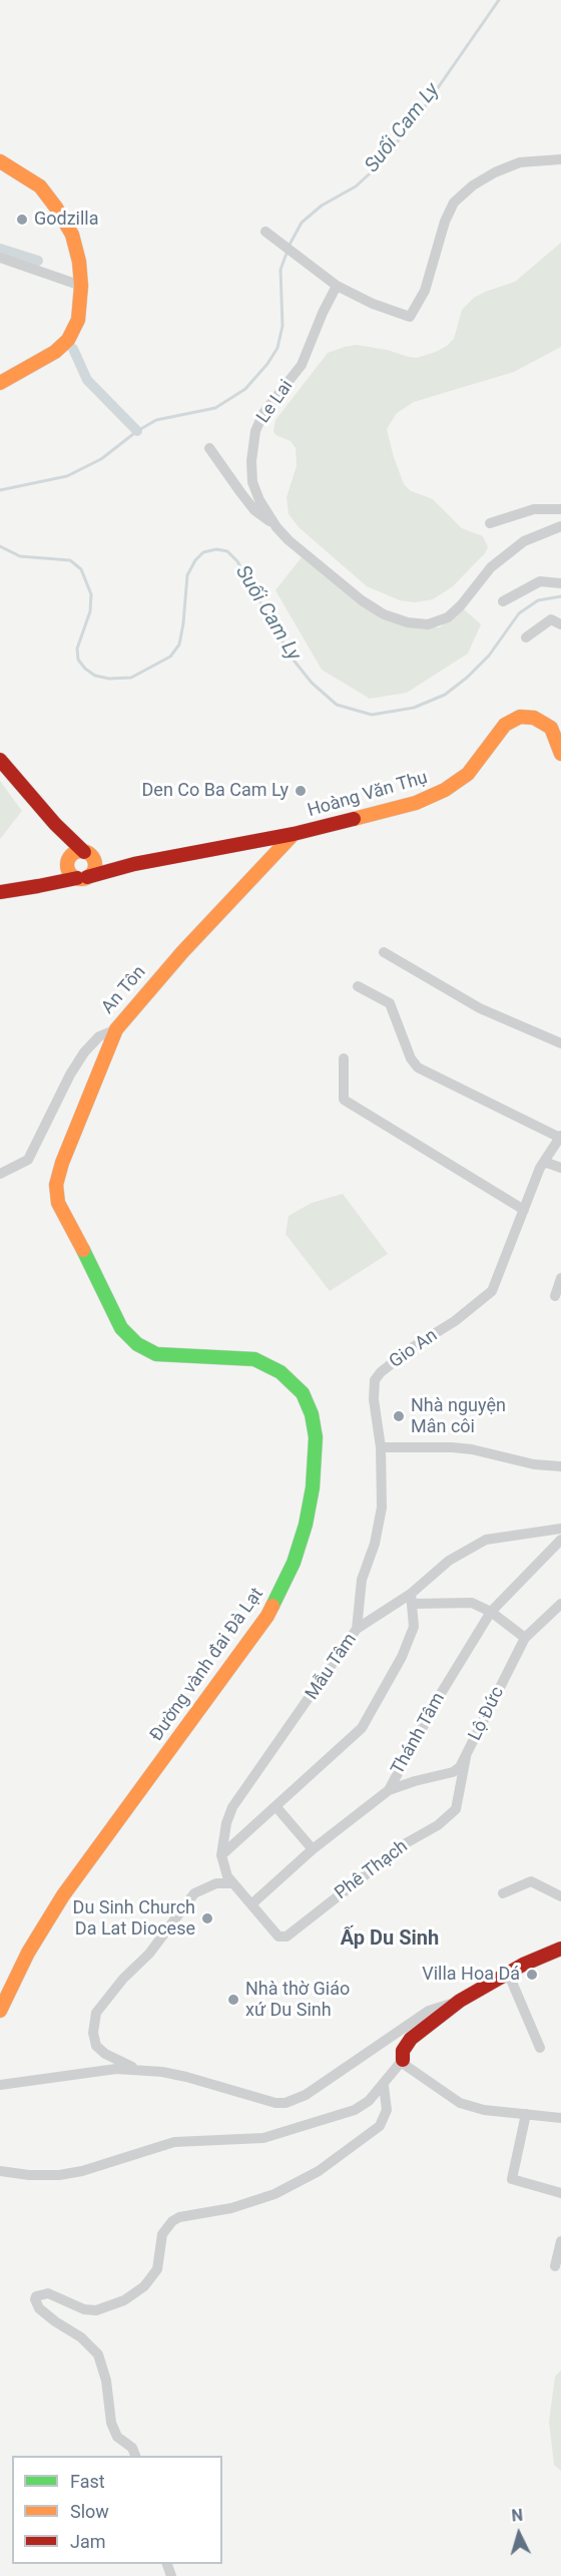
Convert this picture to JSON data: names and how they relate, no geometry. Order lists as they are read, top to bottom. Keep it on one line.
{"streets":{"main road":["Hoàng Văn Thụ","An Tôn","Đường vành đai Đà Lạt"],"street":["Le Lai","Gio An","Mẫu Tâm","Lộ Đức","Thánh Tâm","Phê Thạch"]},"crossings":[["Hoàng Văn Thụ","An Tôn"],["An Tôn","Đường vành đai Đà Lạt"],["Gio An","Mẫu Tâm"],["Lộ Đức","Thánh Tâm"],["Lộ Đức","Phê Thạch"],["Thánh Tâm","Phê Thạch"]],"districts":["Ấp Du Sinh"],"water":["Suối Cam Ly"],"places":["Godzilla","Den Co Ba Cam Ly","Nhà nguyện Mân côi","Du Sinh Church Da Lat Diocese","Villa Hoa Dá","Nhà thờ Giáo xứ Du Sinh"],"legend":["Fast","Slow","Jam"],"north":"top"}
